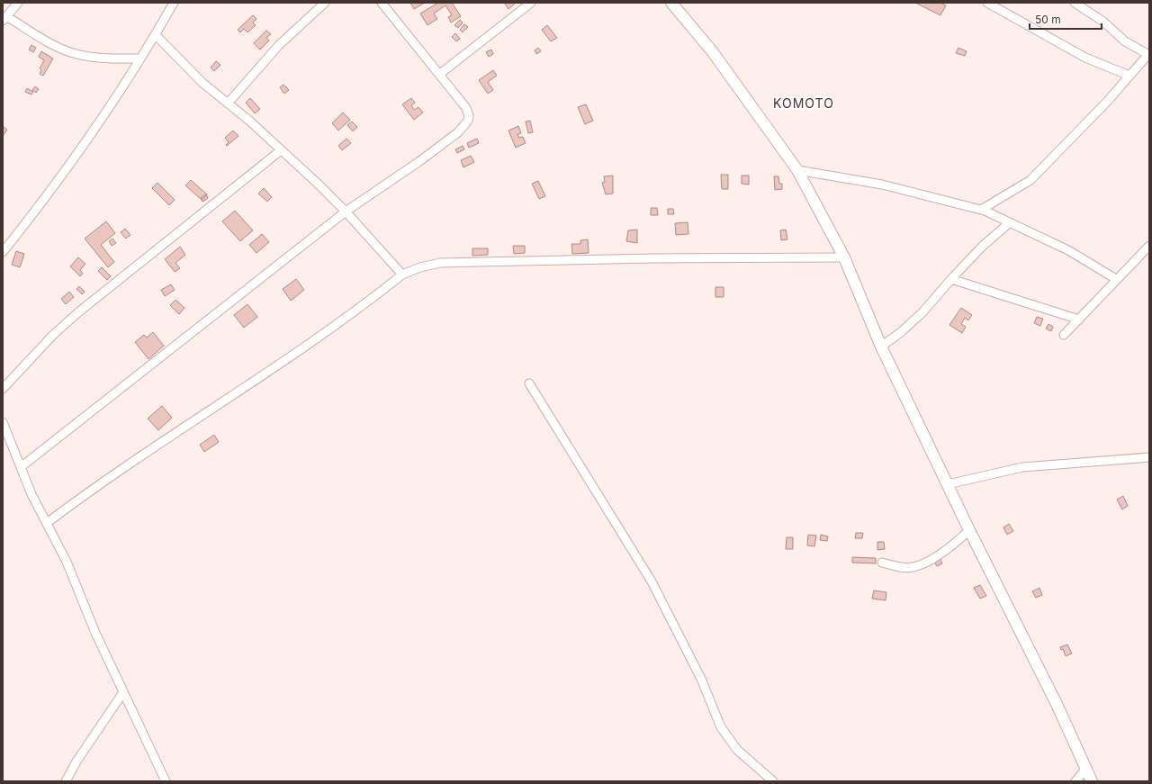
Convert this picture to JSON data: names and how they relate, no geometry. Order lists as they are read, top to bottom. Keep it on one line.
{"districts":["KOMOTO"],"scale_bar":"50 m"}
